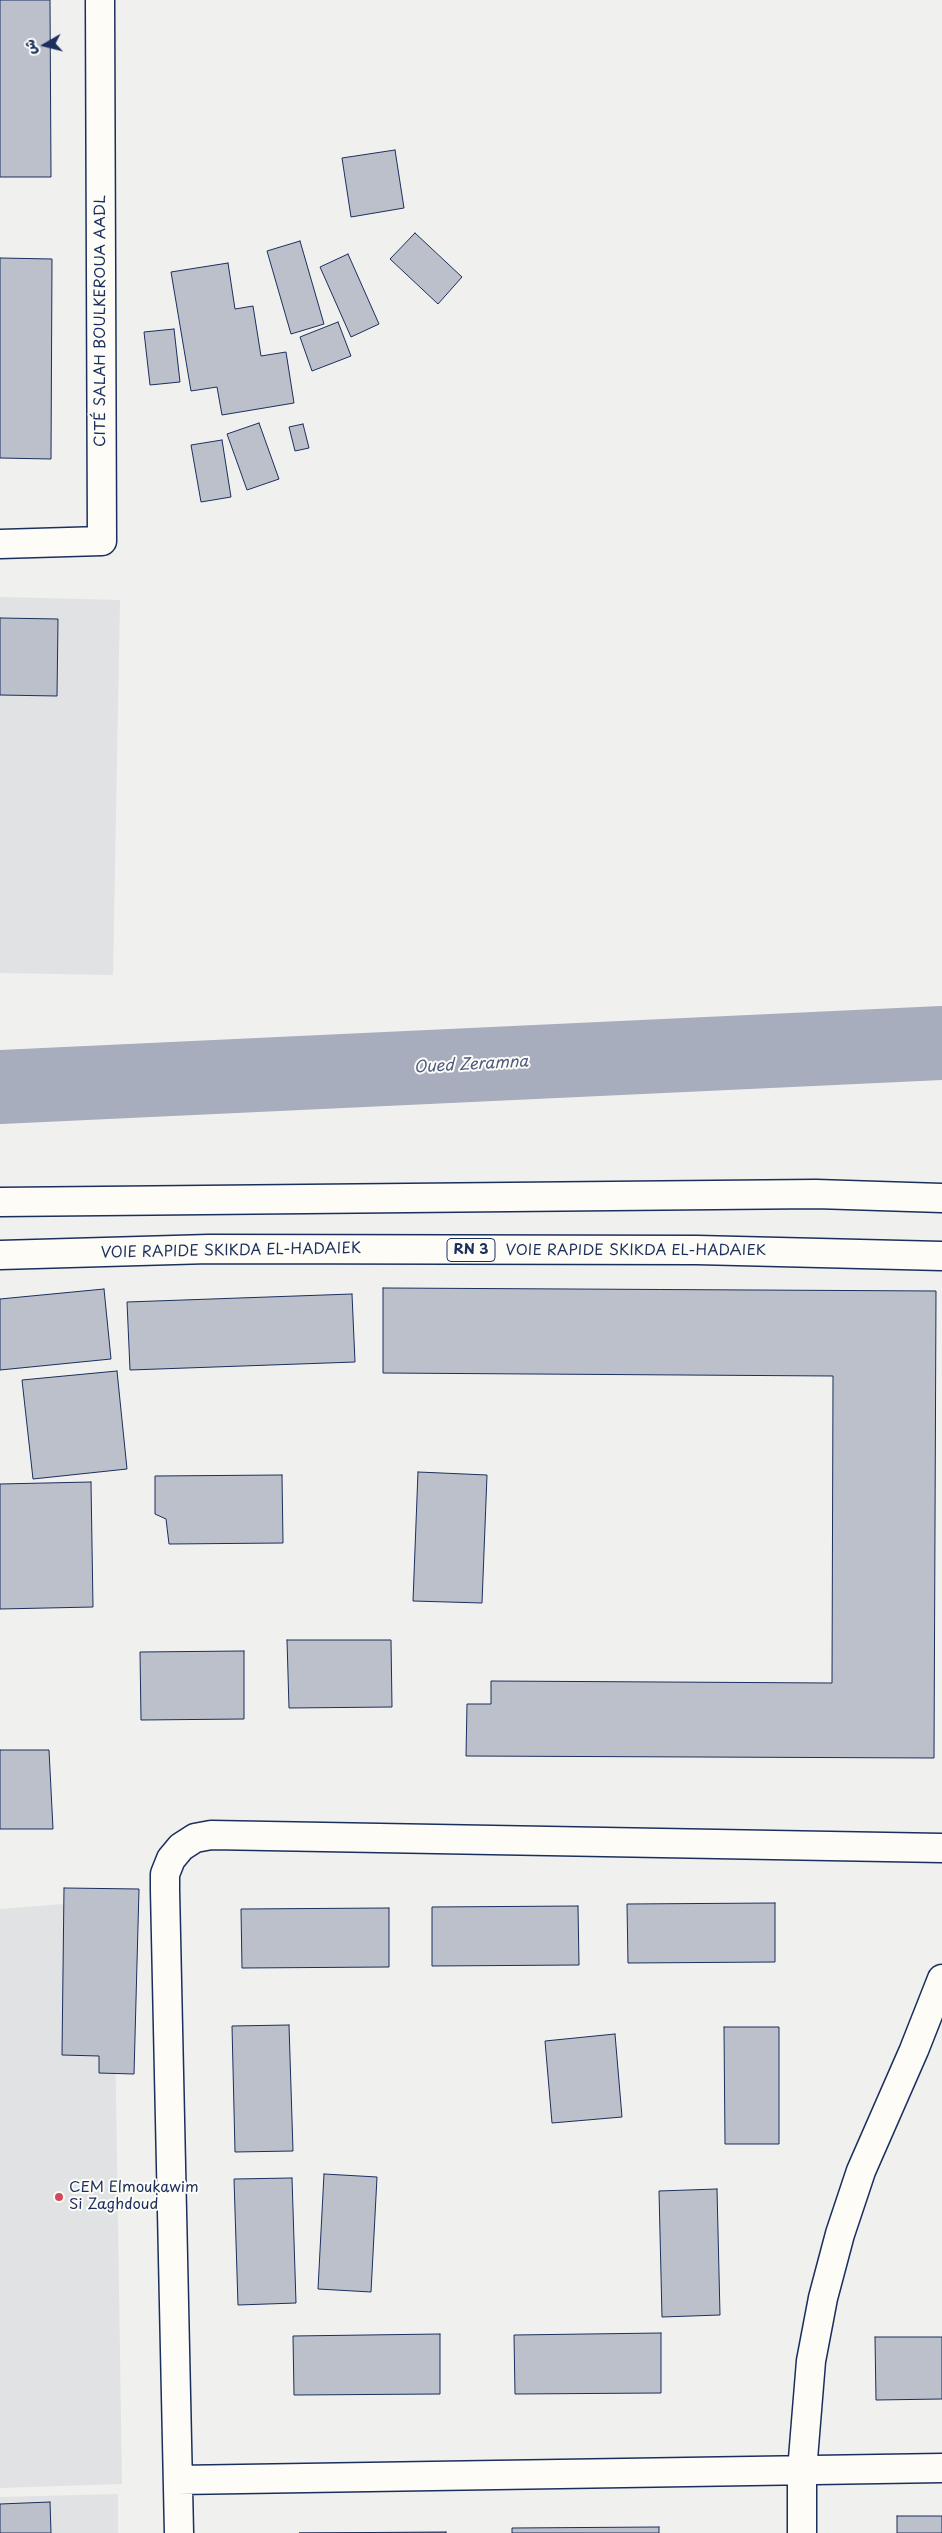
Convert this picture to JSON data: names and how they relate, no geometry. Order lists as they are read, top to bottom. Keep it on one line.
{"streets":{"main road":["CITÉ SALAH BOULKEROUA AADL","RN 3","VOIE RAPIDE SKIKDA EL-HADAIEK"]},"water":["Oued Zeramna"],"places":["CEM Elmoukawim Si Zaghdoud"],"north":"left"}
